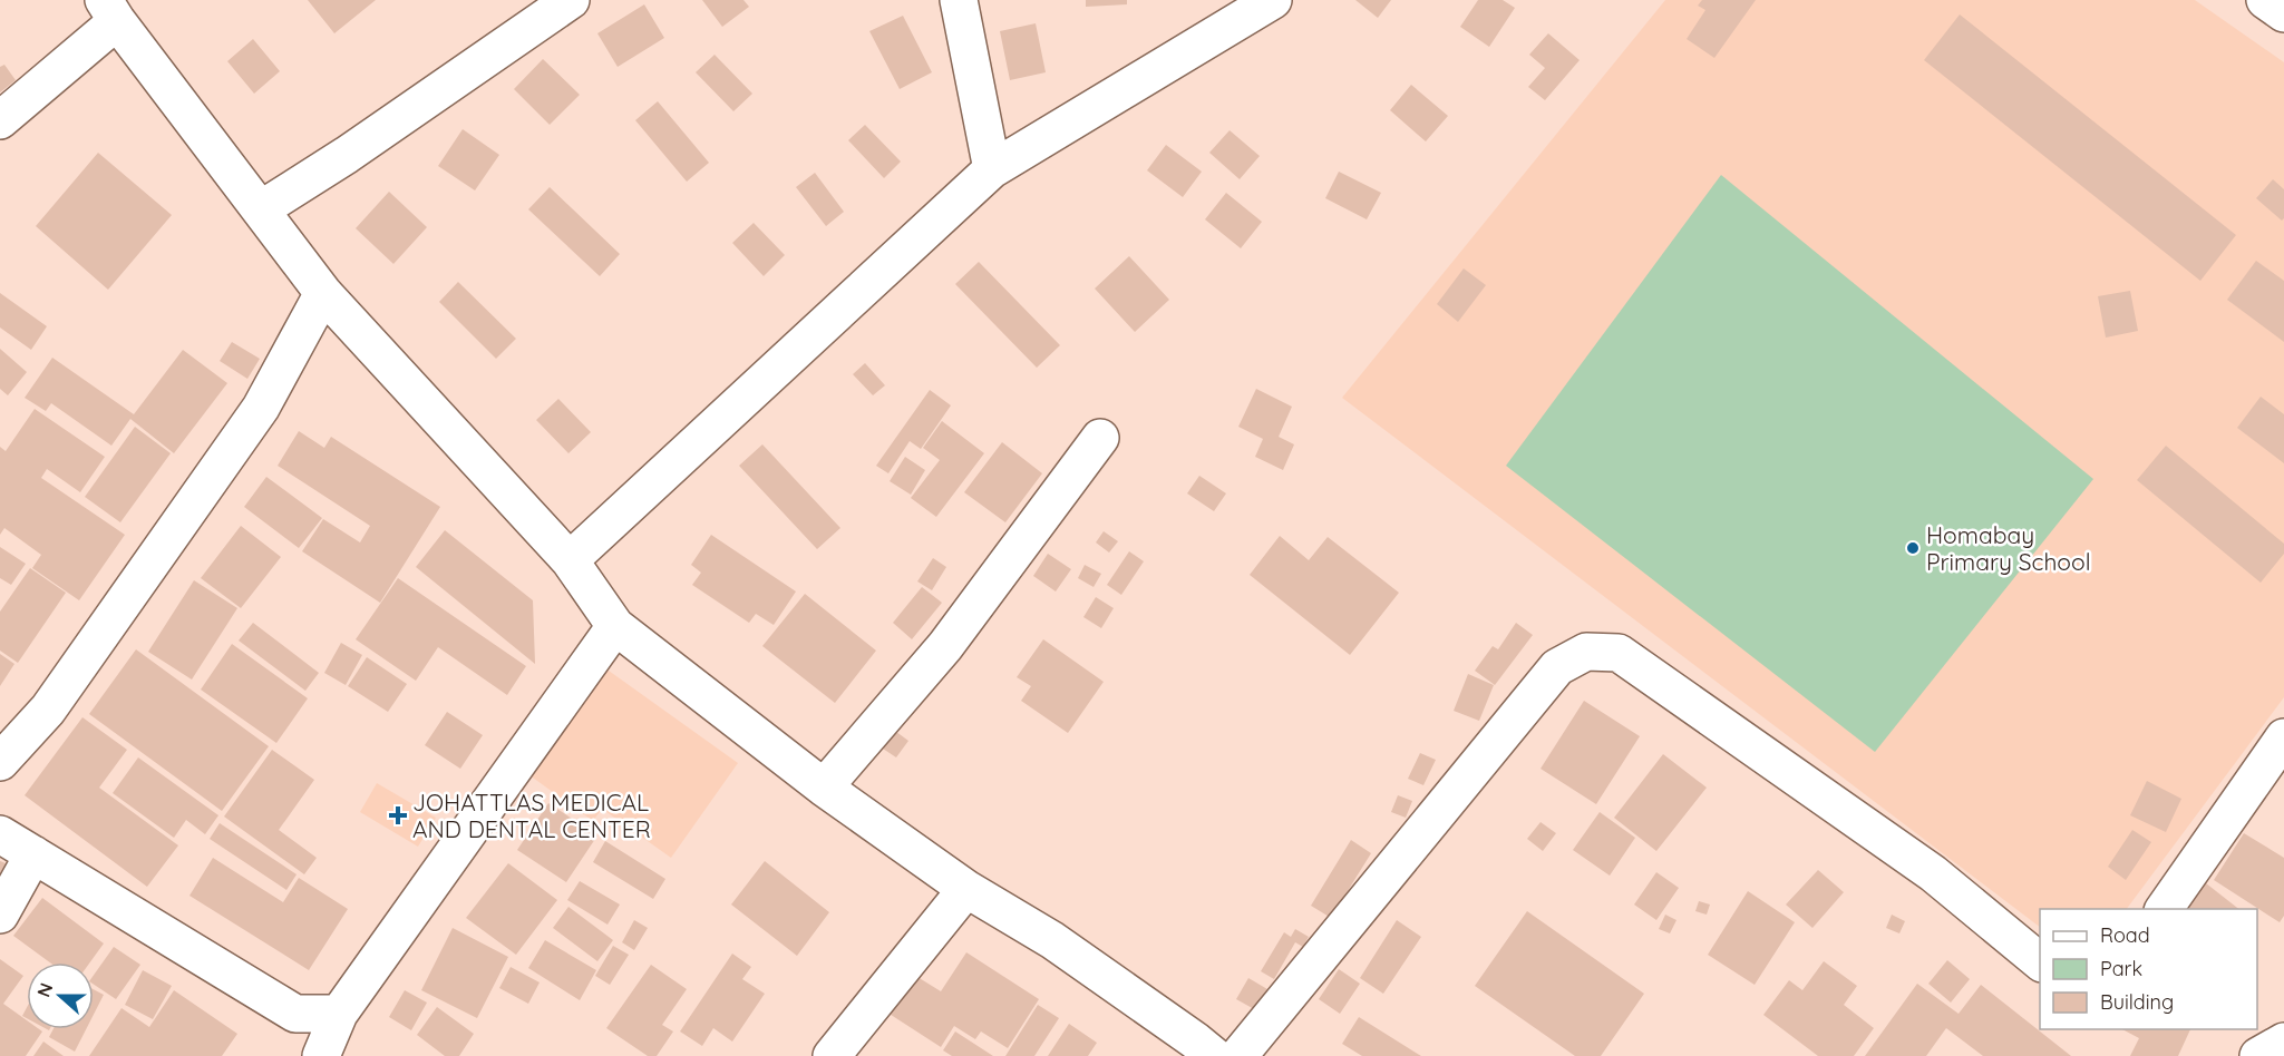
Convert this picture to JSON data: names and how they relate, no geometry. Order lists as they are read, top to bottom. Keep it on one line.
{"places":{"other":["Homabay Primary School"],"health":["JOHATTLAS MEDICAL AND DENTAL CENTER"]},"legend":["Road","Park","Building"],"north":"left"}
